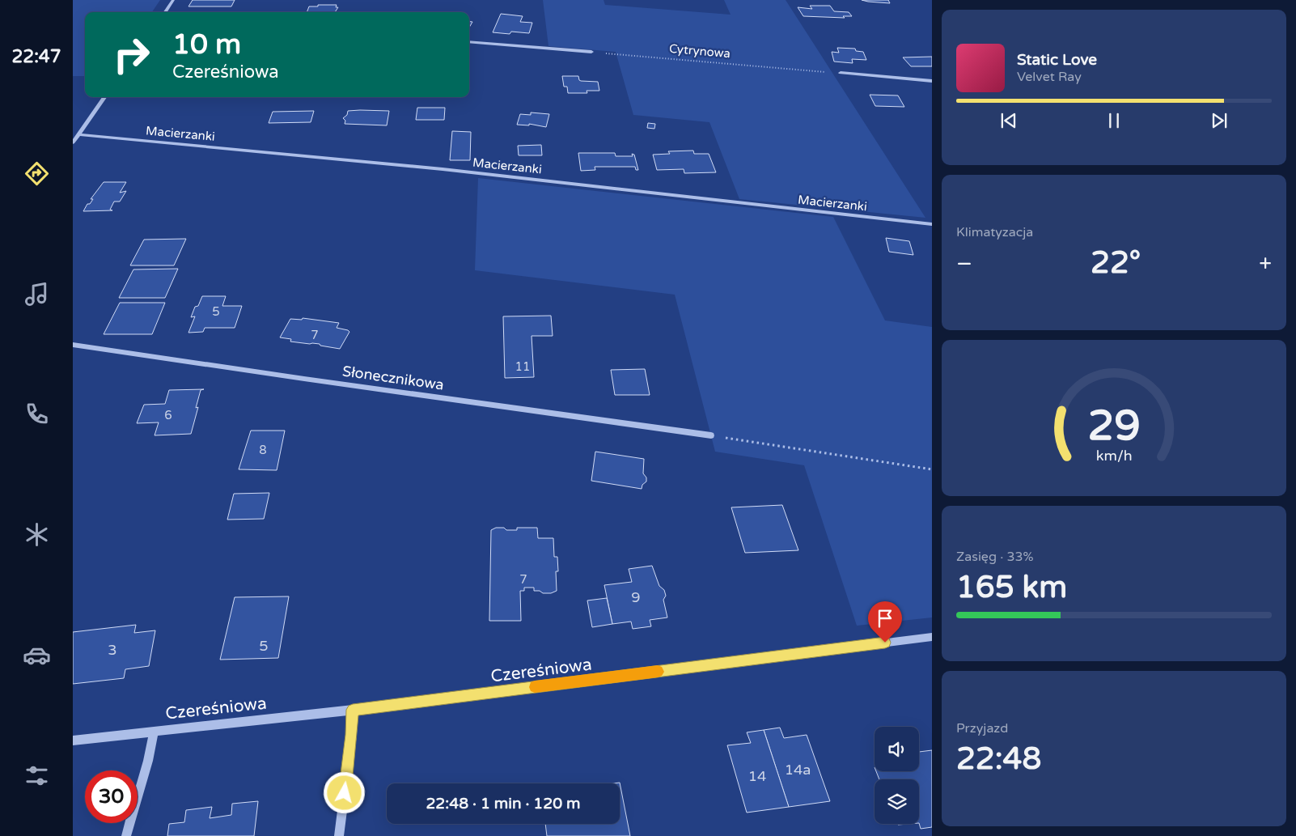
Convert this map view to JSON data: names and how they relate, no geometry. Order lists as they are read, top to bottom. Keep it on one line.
{"streets":{"street":["Macierzanki","Słonecznikowa","Czereśniowa"],"path":["Cytrynowa"]},"house_numbers":["5","7","11","6","8","7","9","5","3","14a","14"],"page":{"tabs":"22:47","turn":["10 m","Czereśniowa"],"song":["Static Love","Velvet Ray"],"tile":["Klimatyzacja",["Zasięg · 33%","165 km"],["Przyjazd","22:48"]],"heat":["−","22°","+"],"limit":"30","trip":"22:48 · 1 min · 120 m","gauge":["29","km/h"]}}
